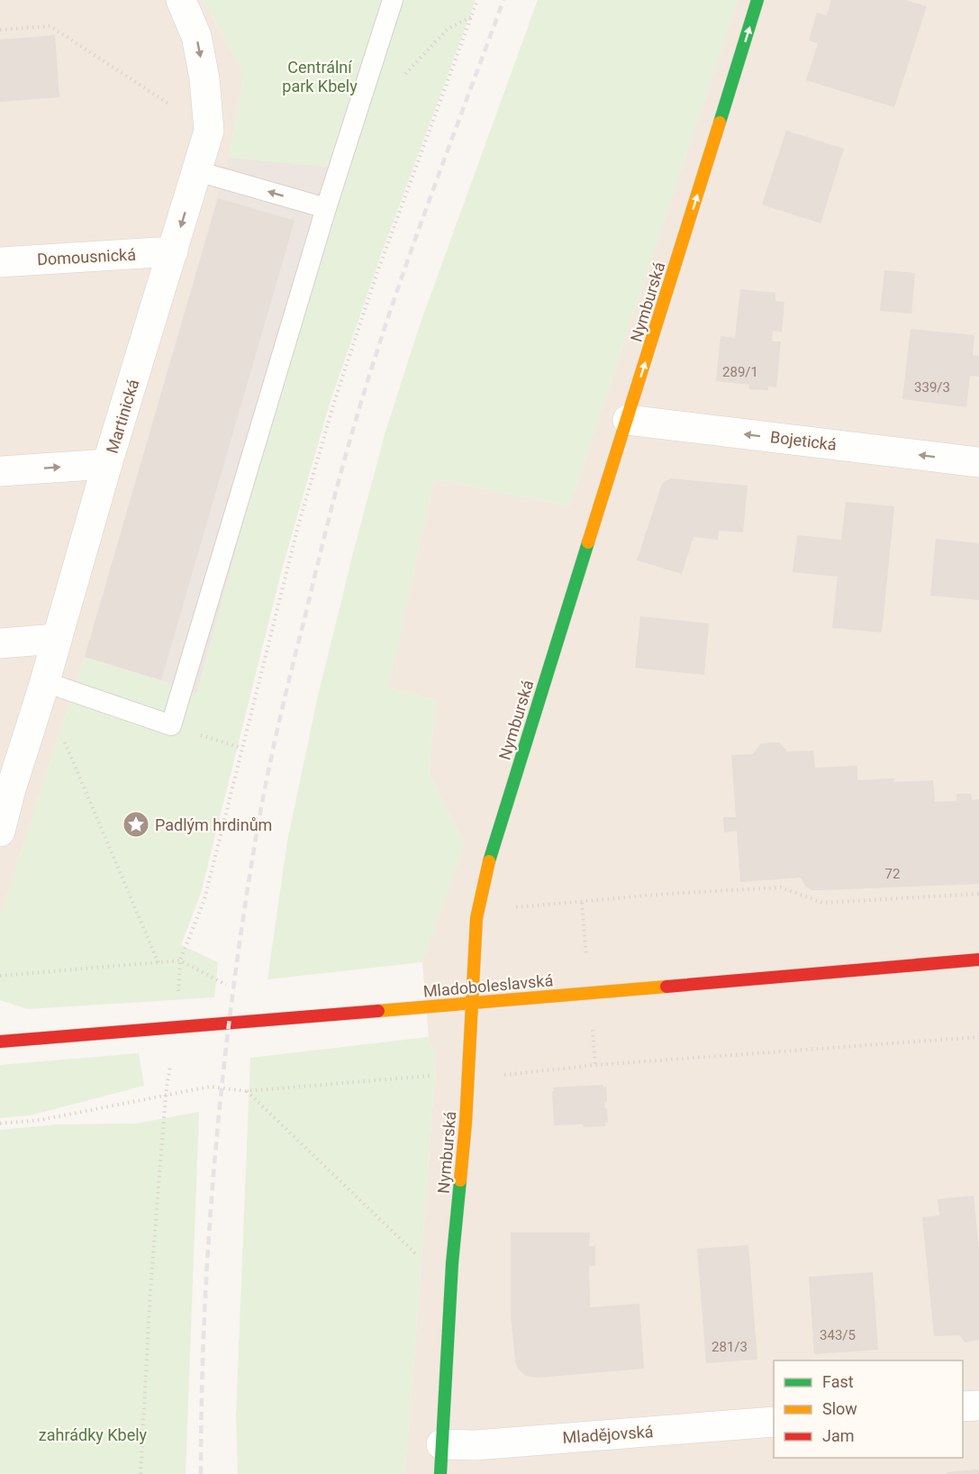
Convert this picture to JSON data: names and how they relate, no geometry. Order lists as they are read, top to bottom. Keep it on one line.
{"streets":{"street":["Domousnická","Nymburská","Martinická","Bojetická","Mladoboleslavská","Mladějovská"]},"crossings":[["Domousnická","Martinická"],["Nymburská","Bojetická"],["Nymburská","Mladoboleslavská"],["Nymburská","Mladějovská"]],"one_way":["Bojetická"],"parks":["Centrální park Kbely","zahrádky Kbely"],"places":{"place":["Padlým hrdinům"]},"house_numbers":["289/1","339/3","72","343/5","281/3"],"legend":["Fast","Slow","Jam"]}
